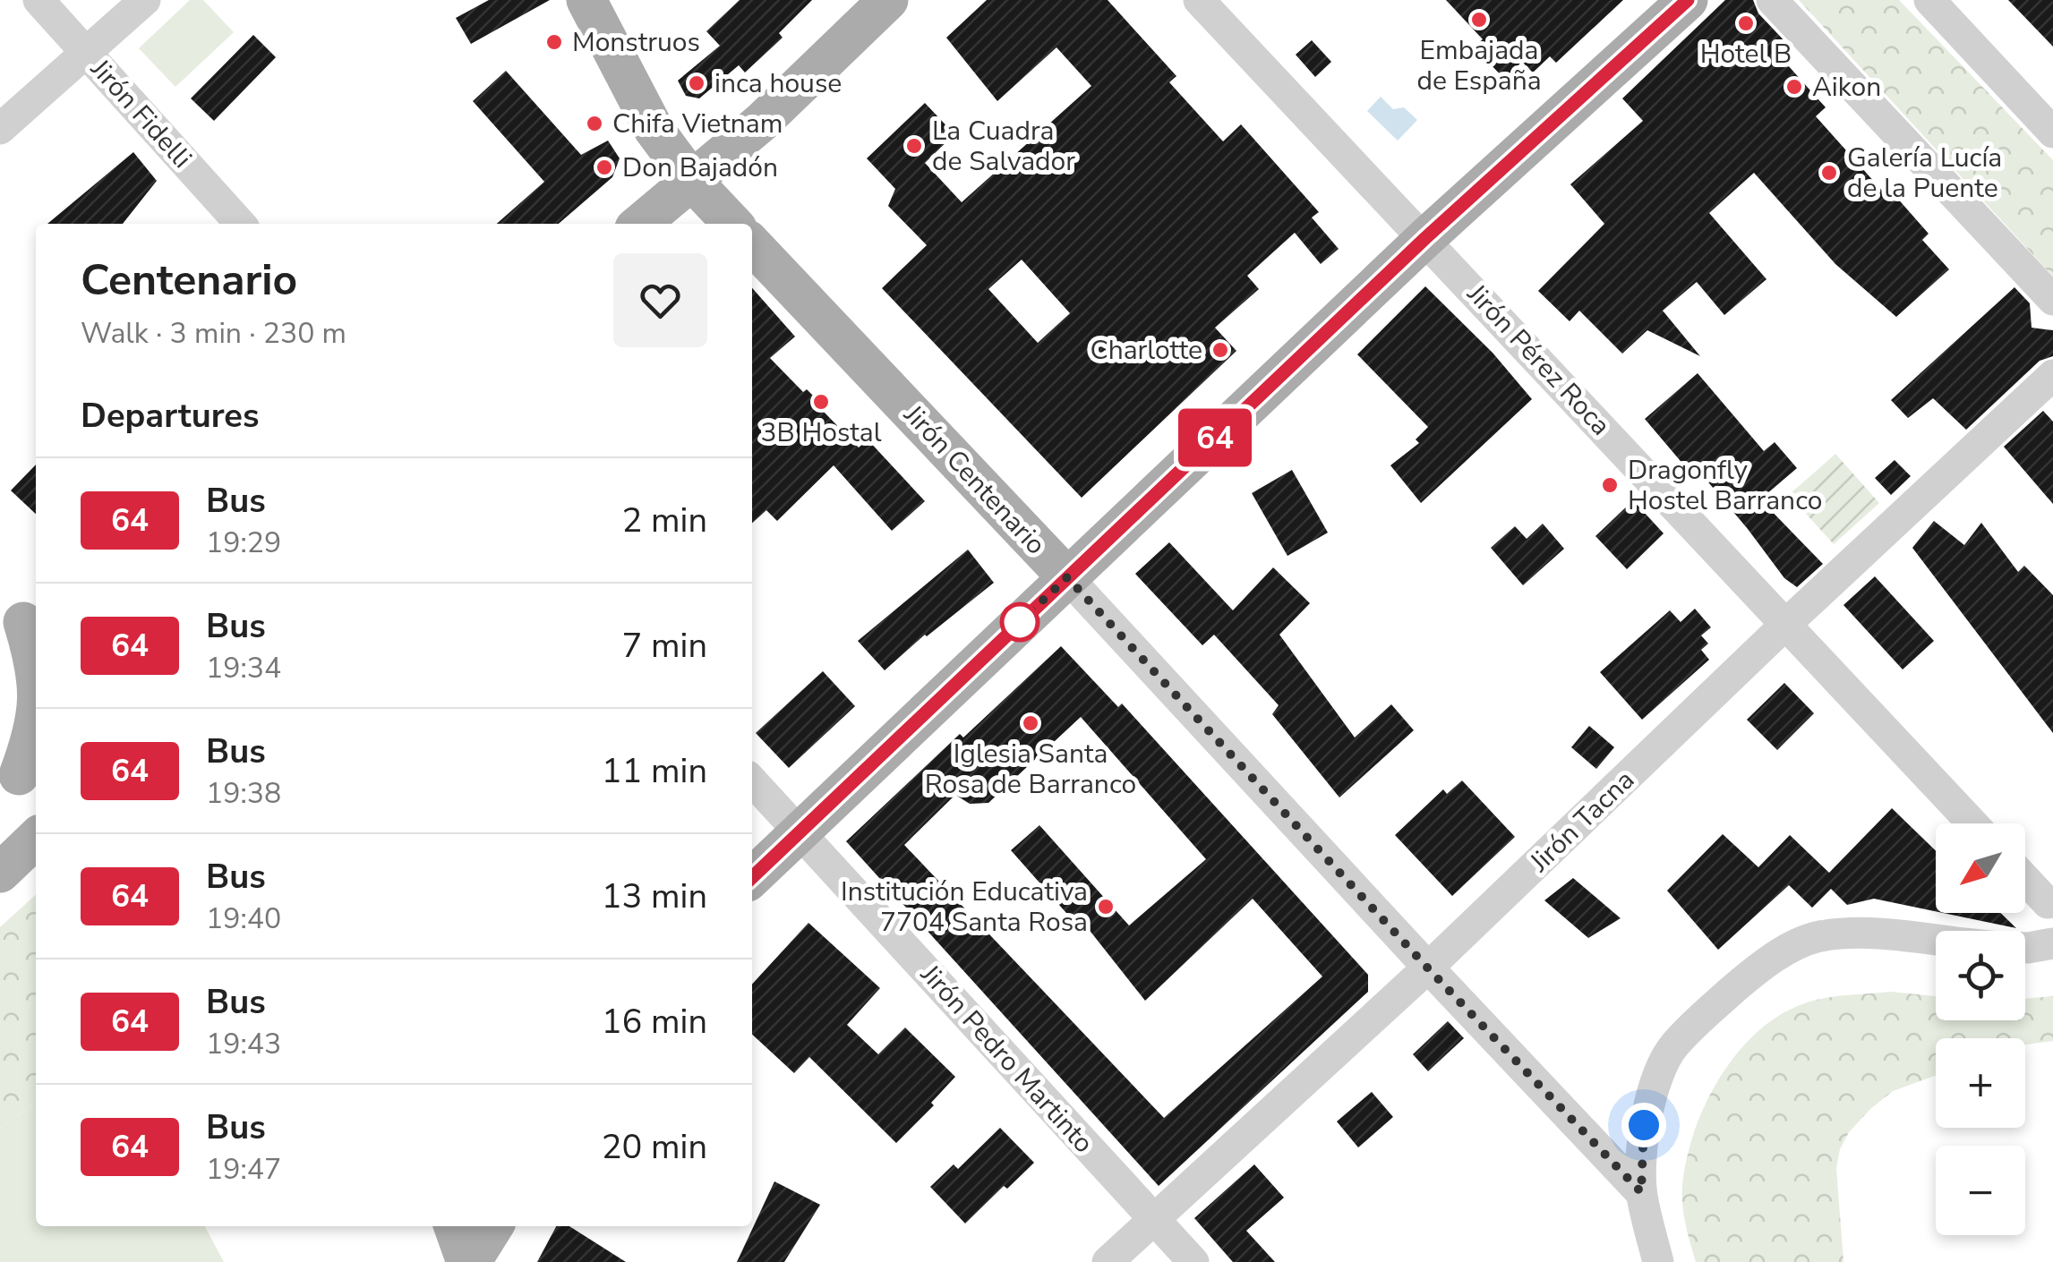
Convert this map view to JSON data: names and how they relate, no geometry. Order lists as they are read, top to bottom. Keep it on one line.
{"streets":{"main road":["Jirón Centenario"],"street":["Jirón Fidelli","Jirón Pérez Roca","Jirón Tacna","Jirón Pedro Martinto"]},"crossings":[["Jirón Pérez Roca","Jirón Tacna"],["Jirón Centenario","Jirón Tacna"],["Jirón Tacna","Jirón Pedro Martinto"]],"places":["Embajada de España","Hotel B","Monstruos","inca house","Aikon","Chifa Vietnam","La Cuadra de Salvador","Don Bajadón","Galería Lucía de la Puente","Charlotte","3B Hostal","Dragonfly Hostel Barranco","Iglesia Santa Rosa de Barranco","Institución Educativa 7704 Santa Rosa"],"lines":["bus line 64"],"north":"bottom left","page":{"on_map":"64","heading":[["Centenario","Walk · 3 min · 230 m"],"Departures"],"list":[{"mark":"64","name":"Bus","note":"19:29","value":"2 min"},{"mark":"64","name":"Bus","note":"19:34","value":"7 min"},{"mark":"64","name":"Bus","note":"19:38","value":"11 min"},{"mark":"64","name":"Bus","note":"19:40","value":"13 min"},{"mark":"64","name":"Bus","note":"19:43","value":"16 min"},{"mark":"64","name":"Bus","note":"19:47","value":"20 min"}],"map_buttons":["+","−"]}}
